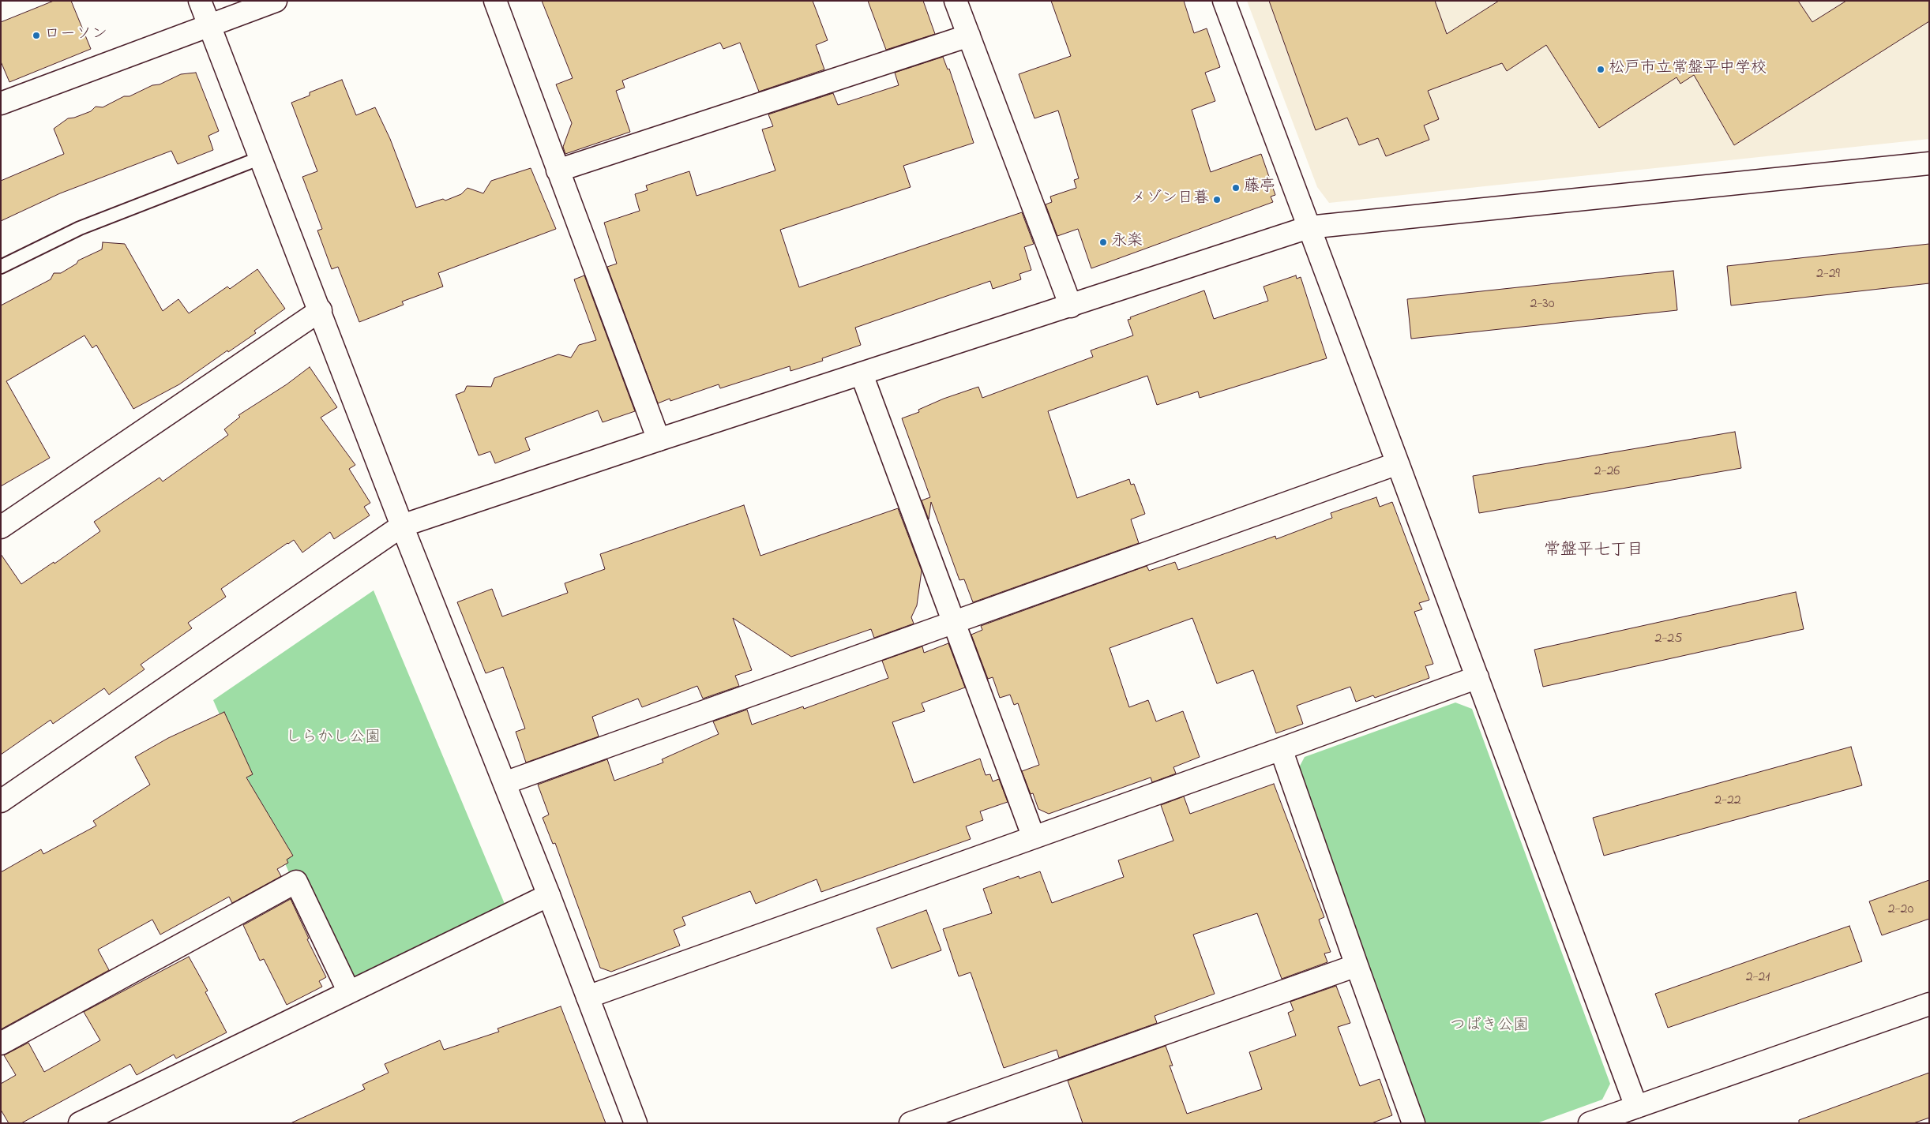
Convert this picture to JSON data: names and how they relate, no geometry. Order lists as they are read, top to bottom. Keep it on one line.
{"districts":["常盤平七丁目"],"parks":["しらかし公園","つばき公園"],"places":["ローソン","松戸市立常盤平中学校","藤亭","メゾン日暮","永楽"],"house_numbers":["2-29","2-30","2-26","2-25","2-22","2-20","2-21"]}
